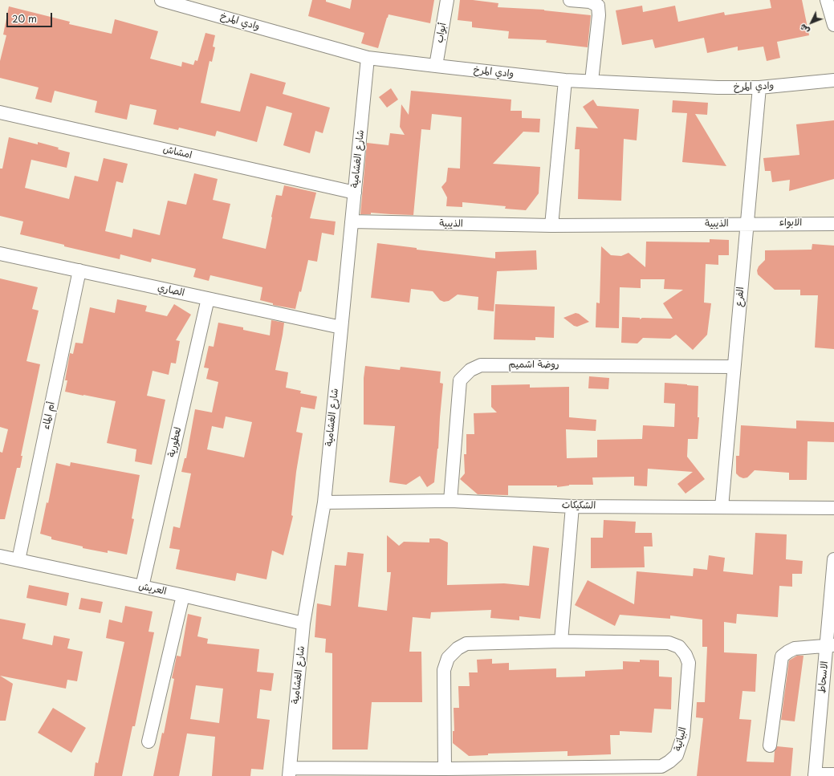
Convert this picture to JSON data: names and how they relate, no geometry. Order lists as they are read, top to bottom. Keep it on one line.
{"streets":{"street":["وادي المرخ","أبواب","امشاش","شارع الغشامية","الابواء","الذيبية","الصاري","الفرع","روضة اشميم","أم الماء","لعطورية","الشكيكات","العريش","الاسحاط","البياتية"]},"crossings":[["وادي المرخ","أبواب"],["وادي المرخ","شارع الغشامية"],["وادي المرخ","الفرع"],["امشاش","شارع الغشامية"],["شارع الغشامية","الذيبية"],["شارع الغشامية","الصاري"],["شارع الغشامية","الشكيكات"],["شارع الغشامية","العريش"],["شارع الغشامية","البياتية"],["الابواء","الذيبية"],["الابواء","الفرع"],["الذيبية","الفرع"],["الصاري","أم الماء"],["الصاري","لعطورية"],["الفرع","روضة اشميم"],["الفرع","الشكيكات"],["روضة اشميم","الشكيكات"],["أم الماء","العريش"],["لعطورية","العريش"]],"scale_bar":"20 m","north":"bottom left"}
